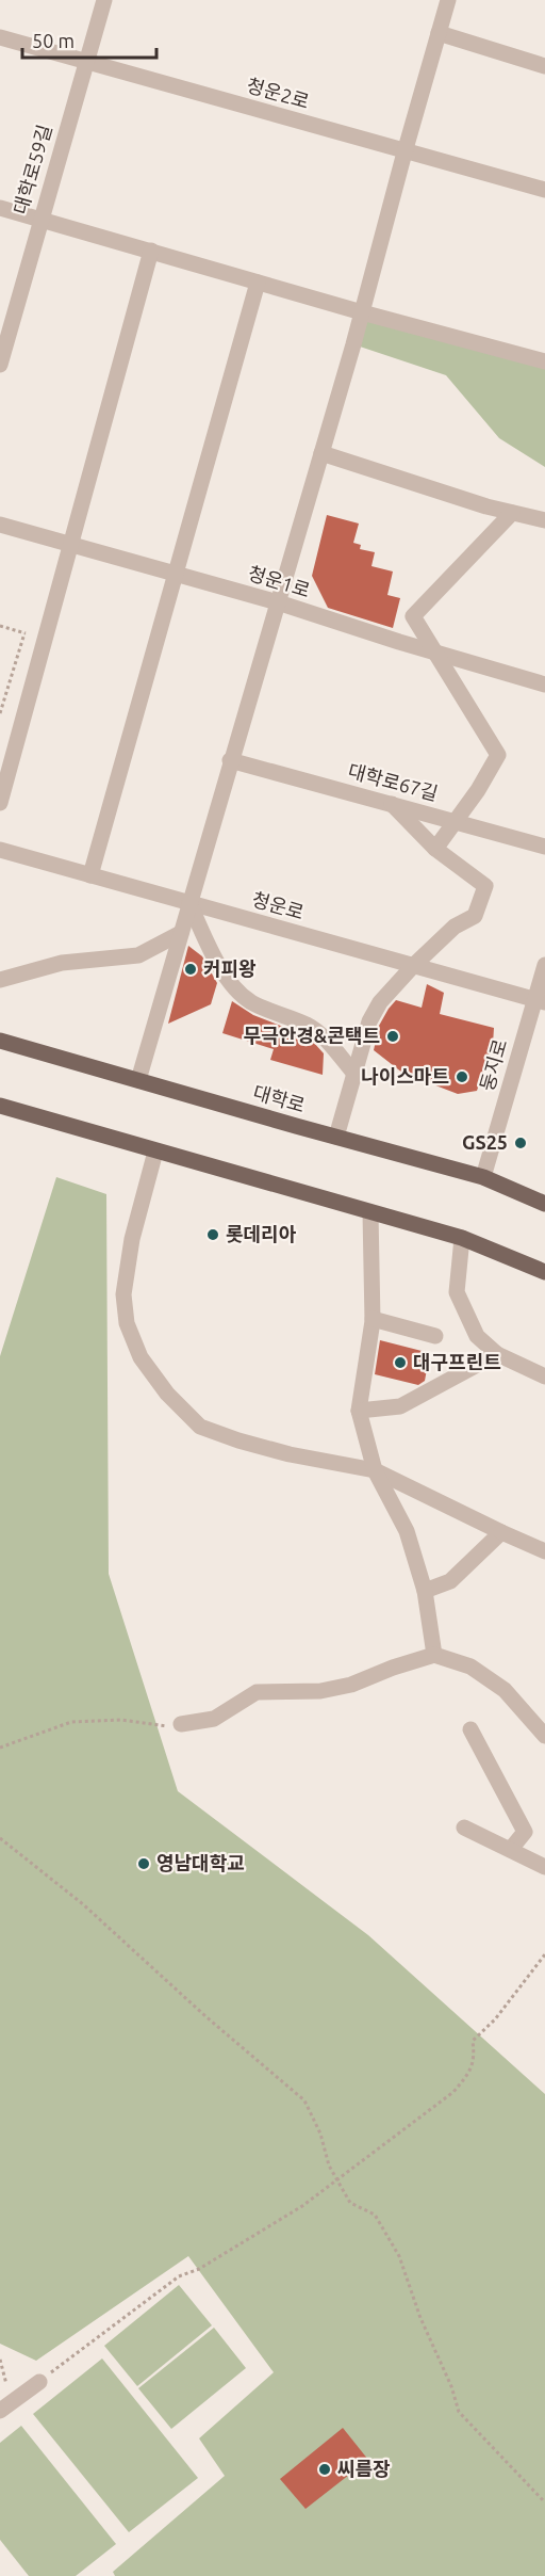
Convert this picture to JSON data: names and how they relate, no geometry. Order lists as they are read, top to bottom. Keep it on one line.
{"streets":{"main road":["대학로"],"street":["청운2로","대학로59길","청운1로","대학로67길","청운로","둥지로"]},"crossings":[["청운2로","대학로59길"],["청운로","둥지로"],["둥지로","대학로"]],"places":["커피왕","무극안경&콘택트","나이스마트","GS25","롯데리아","대구프린트","영남대학교","씨름장"],"scale_bar":"50 m"}
